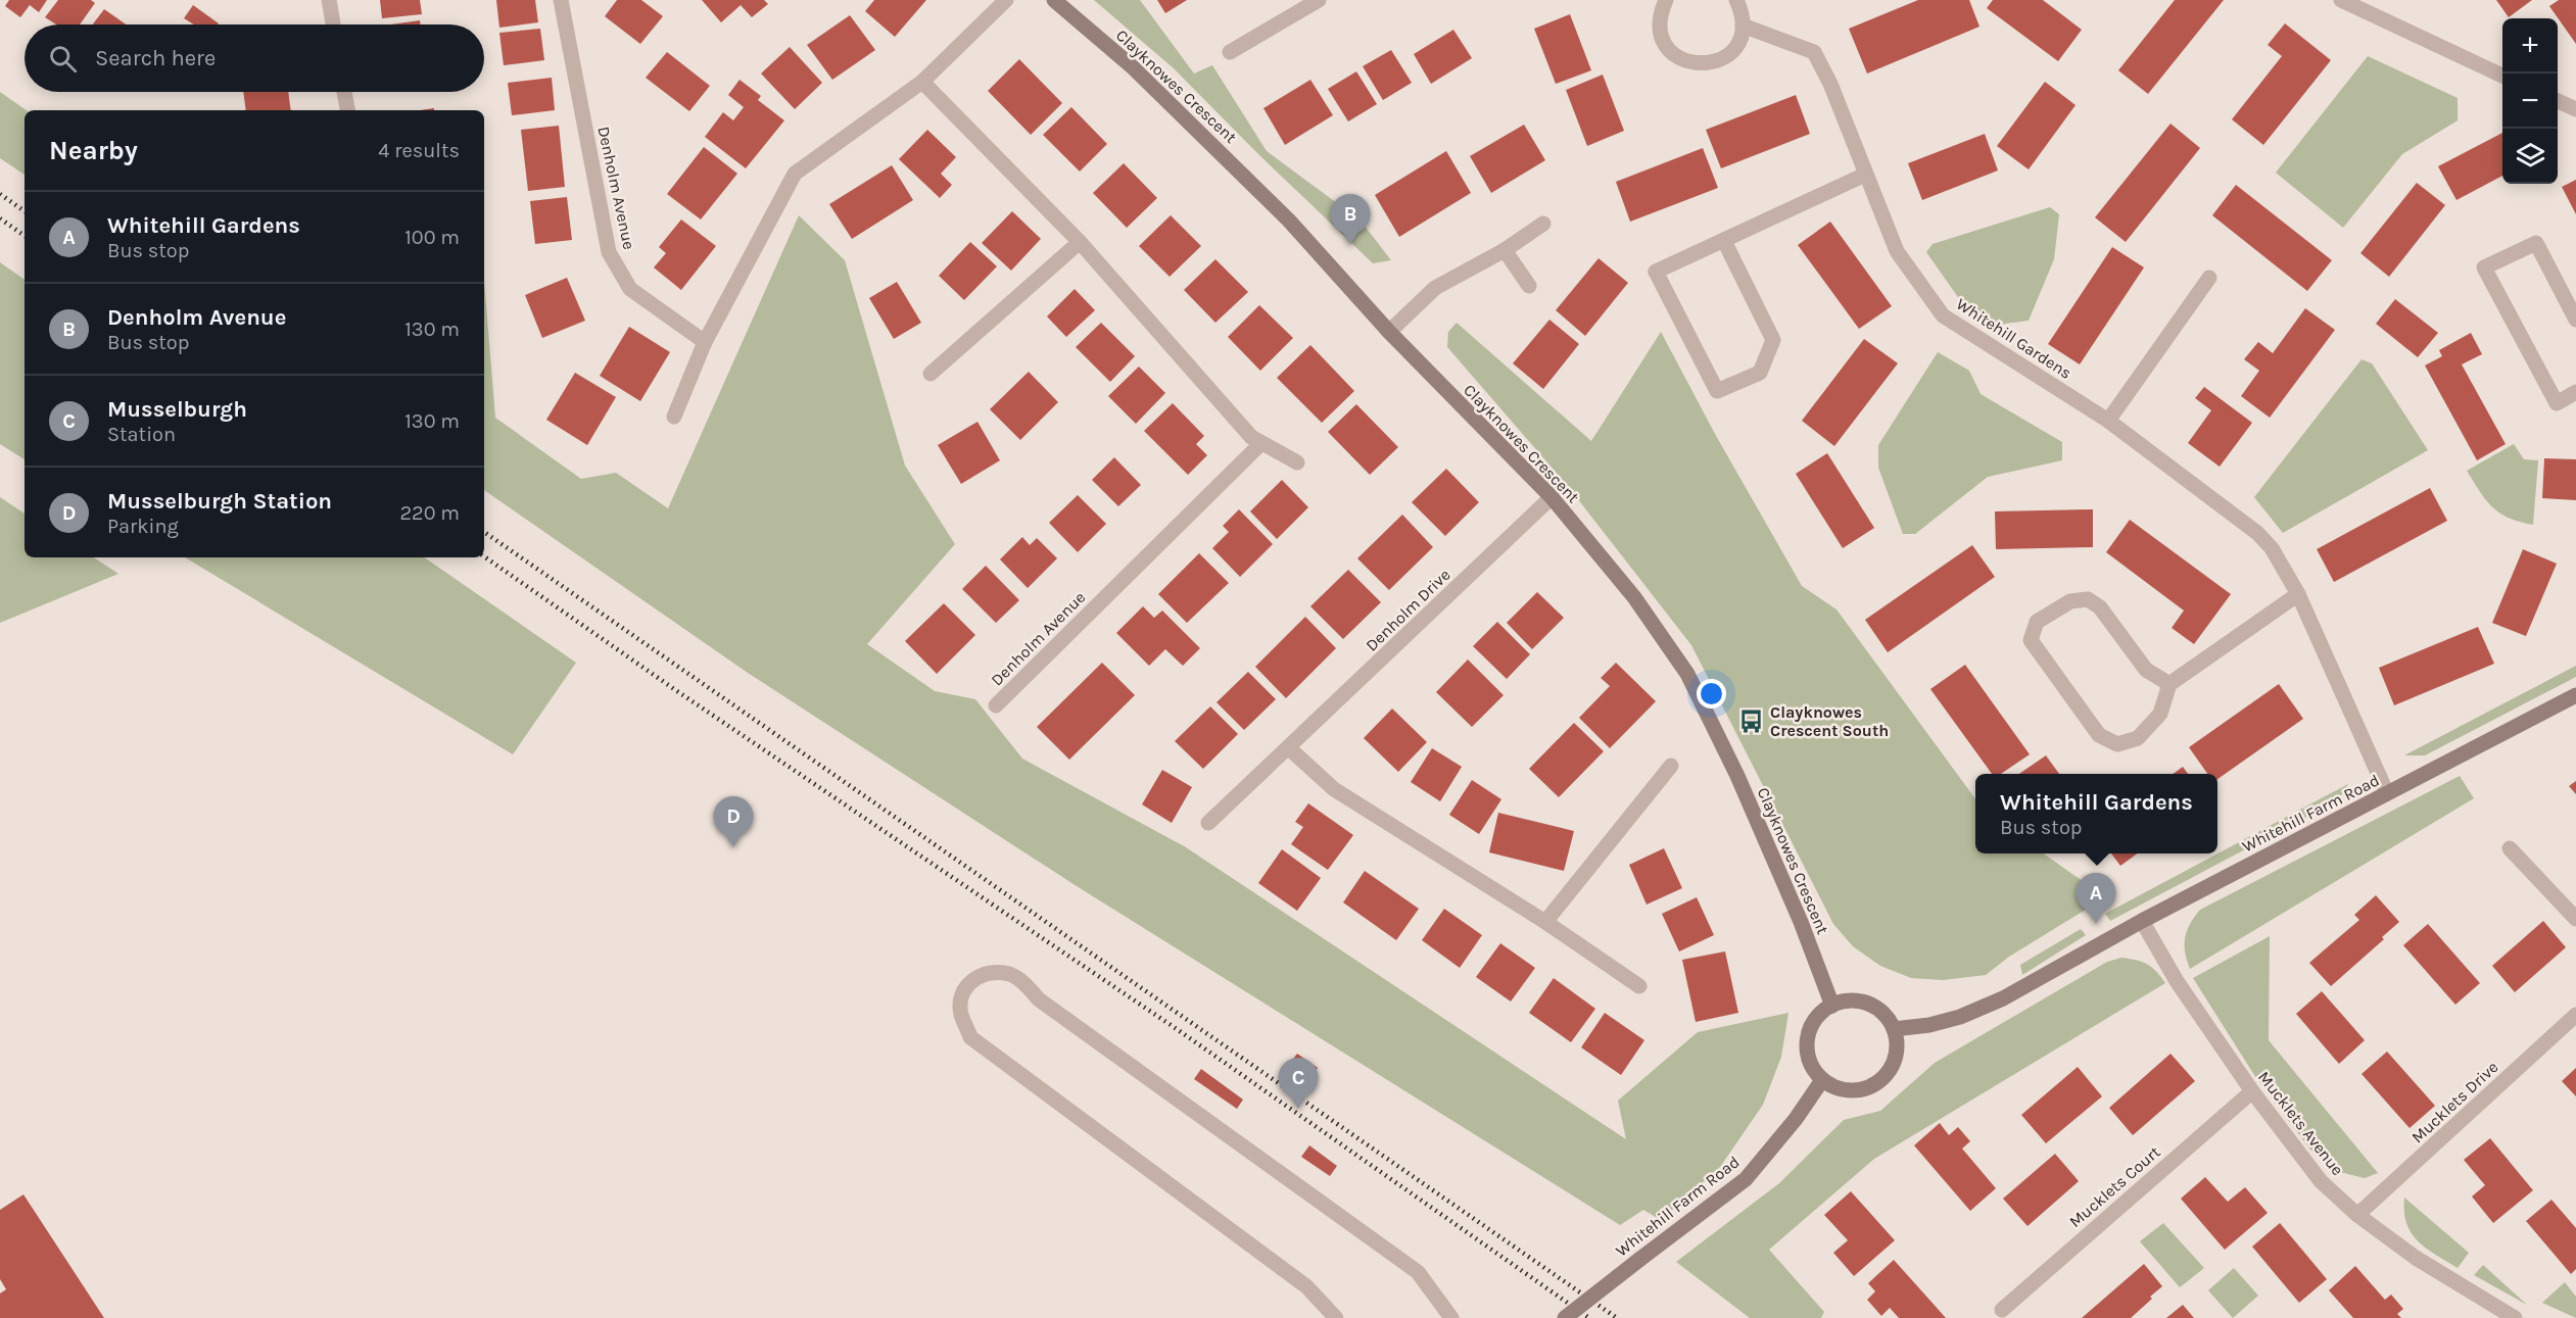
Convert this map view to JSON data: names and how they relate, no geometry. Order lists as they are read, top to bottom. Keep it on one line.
{"streets":{"street":["Clayknowes Crescent","Denholm Avenue","Whitehill Gardens","Denholm Drive","Whitehill Farm Road","Mucklets Drive","Mucklets Avenue","Mucklets Court"]},"crossings":[["Clayknowes Crescent","Denholm Drive"],["Clayknowes Crescent","Whitehill Farm Road"],["Whitehill Gardens","Whitehill Farm Road"],["Whitehill Farm Road","Mucklets Avenue"],["Mucklets Drive","Mucklets Avenue"],["Mucklets Avenue","Mucklets Court"]],"places":{"bus stop":["Clayknowes Crescent South"]},"page":{"map_buttons":["+","−"],"search":"Search here","heading":["Nearby","4 results"],"list":[{"mark":"A","name":"Whitehill Gardens","note":"Bus stop","value":"100 m"},{"mark":"B","name":"Denholm Avenue","note":"Bus stop","value":"130 m"},{"mark":"C","name":"Musselburgh","note":"Station","value":"130 m"},{"mark":"D","name":"Musselburgh Station","note":"Parking","value":"220 m"}],"pins":["B","D","A","C"],"popup":["Whitehill Gardens","Bus stop"]}}
